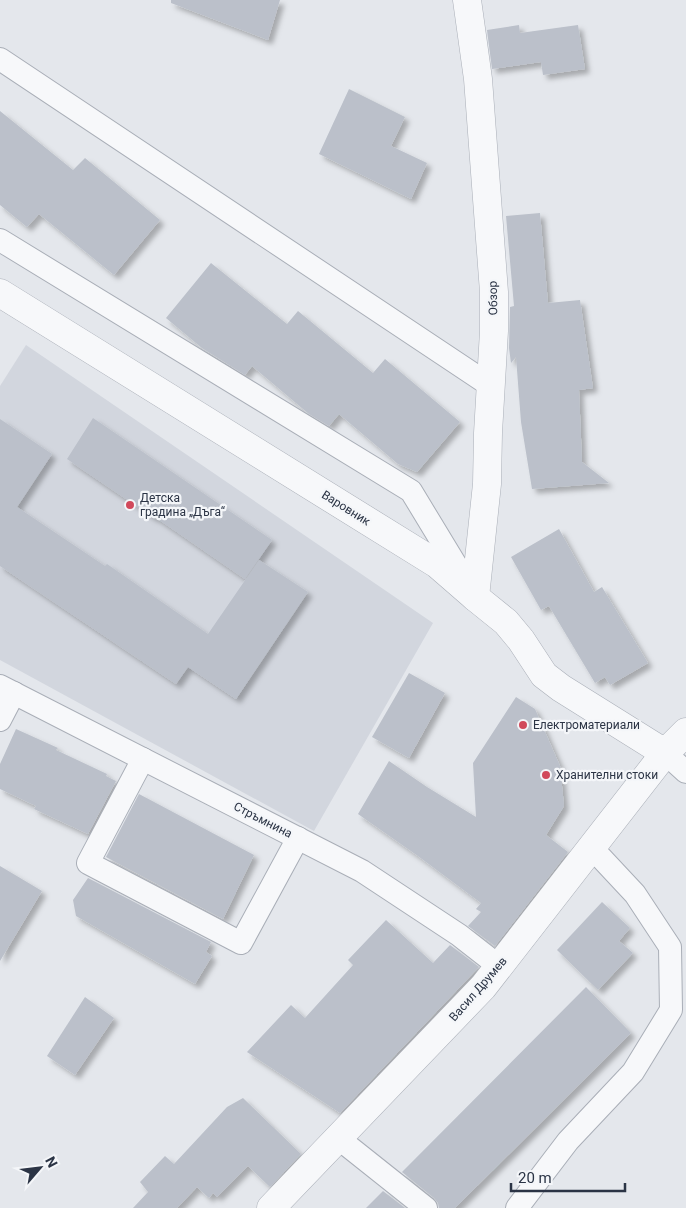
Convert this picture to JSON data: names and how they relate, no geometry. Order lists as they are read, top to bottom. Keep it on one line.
{"streets":{"street":["Обзор","Варовник","Васил Друмев"],"lane":["Стръмнина"]},"crossings":[["Обзор","Варовник"],["Варовник","Васил Друмев"],["Стръмнина","Васил Друмев"]],"places":["Детска градина „Дъга“","Електроматериали","Хранителни стоки"],"scale_bar":"20 m","north":"top right"}
